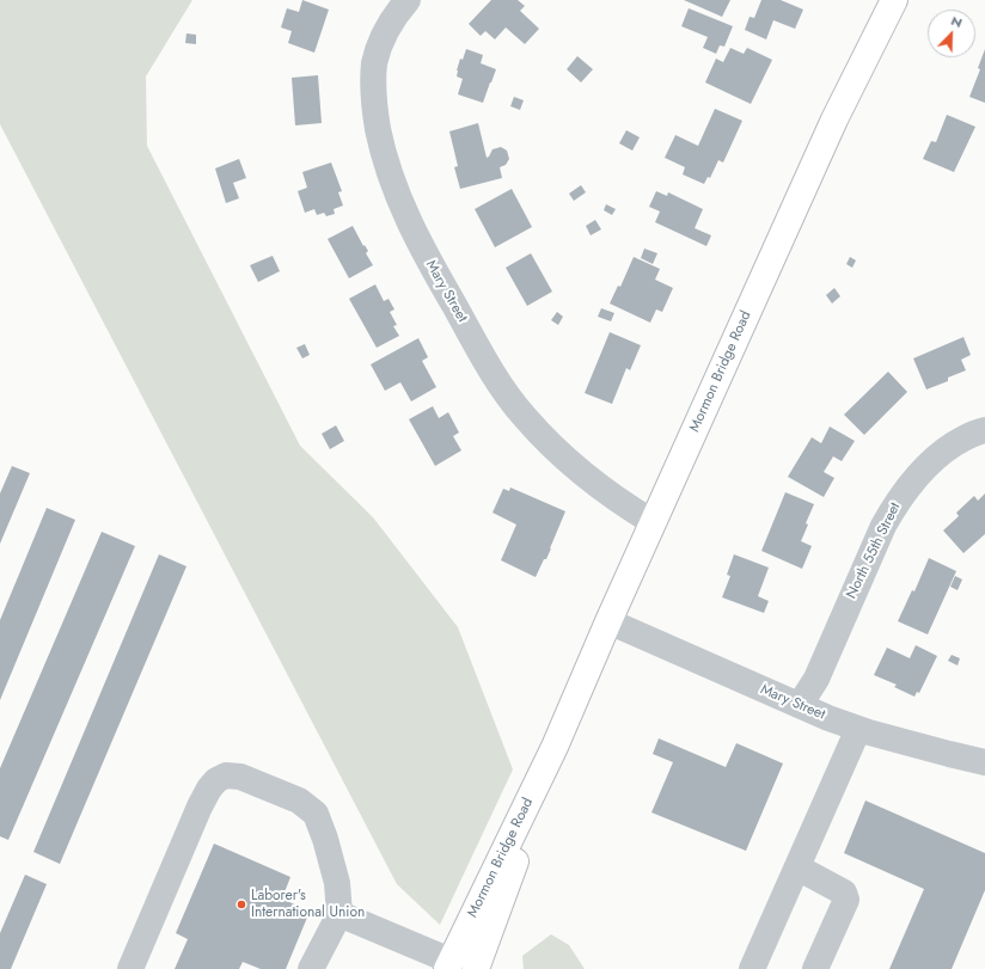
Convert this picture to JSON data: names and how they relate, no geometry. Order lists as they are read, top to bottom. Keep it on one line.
{"streets":{"main road":["Mormon Bridge Road"],"street":["Mary Street","North 55th Street"]},"crossings":[["Mary Street","Mormon Bridge Road"],["Mary Street","North 55th Street"]],"places":["Laborer's International Union"],"north":"top right"}
